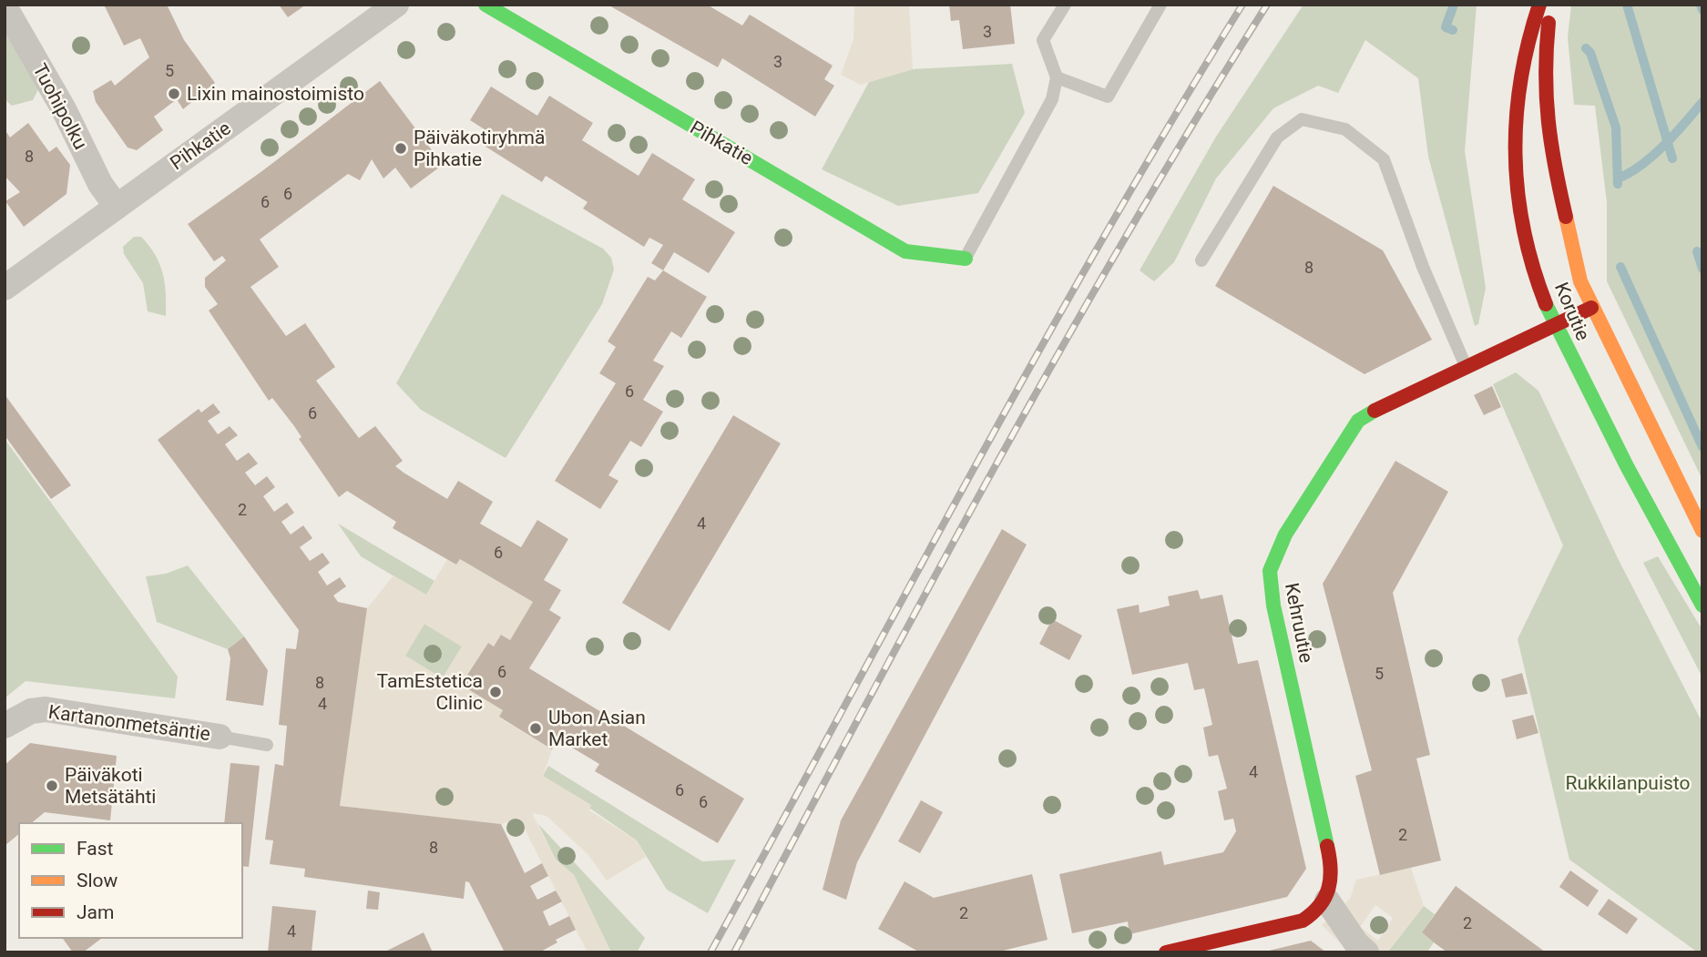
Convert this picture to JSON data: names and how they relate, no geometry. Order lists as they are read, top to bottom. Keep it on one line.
{"streets":{"street":["Tuohipolku","Pihkatie","Korutie","Kehruutie","Kartanonmetsäntie"]},"crossings":[["Tuohipolku","Pihkatie"],["Korutie","Kehruutie"]],"parks":["Rukkilanpuisto"],"places":["Lixin mainostoimisto","Päiväkotiryhmä Pihkatie","TamEstetica Clinic","Ubon Asian Market","Päiväkoti Metsätähti"],"house_numbers":["3","3","5","8","6","6","8","6","6","2","4","6","6","5","8","4","4","6","6","2","8","2","2","4"],"legend":["Fast","Slow","Jam"]}
